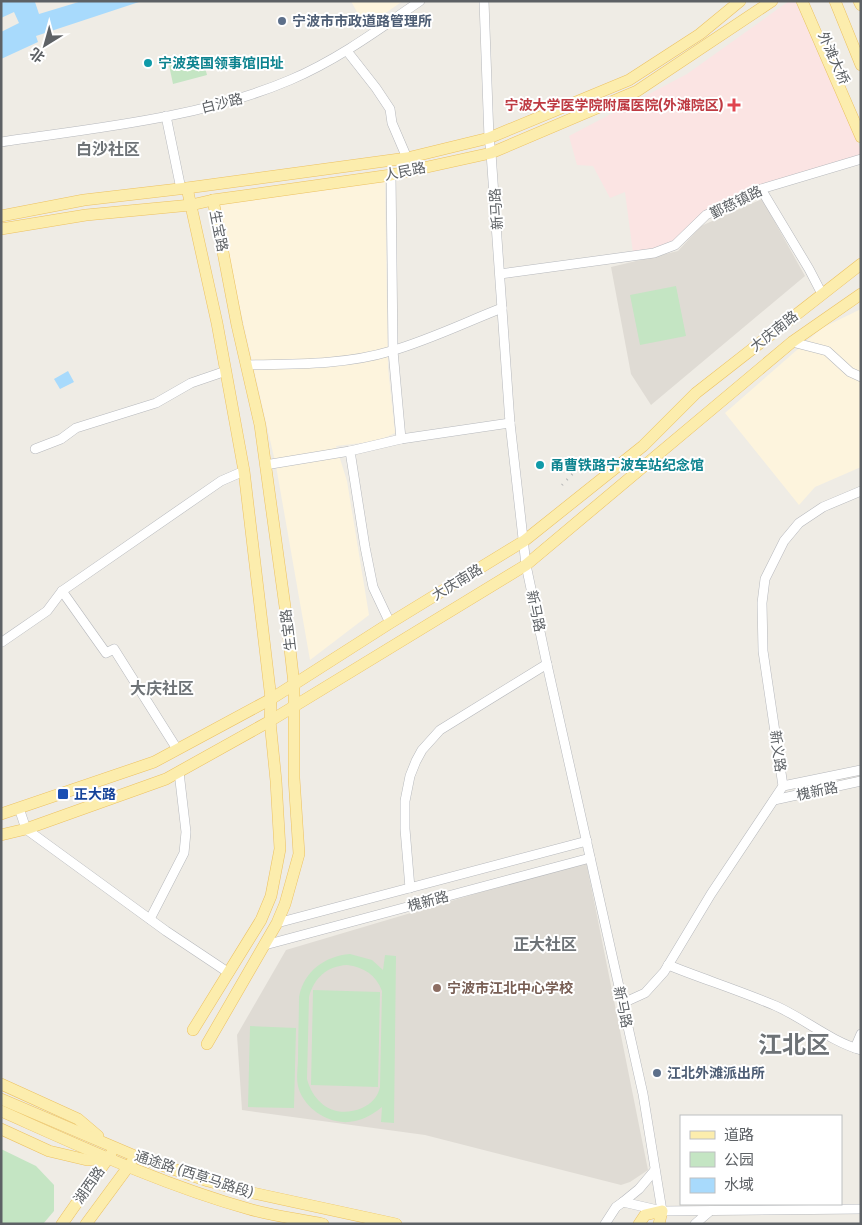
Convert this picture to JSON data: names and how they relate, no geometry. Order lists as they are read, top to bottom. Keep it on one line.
{"streets":{"main road":["外滩大桥","人民路","生宝路","大庆南路","通途路 (西草马路段)","湖西路"],"street":["白沙路","鄞慈镇路","新马路","新义路","槐新路"]},"crossings":[["人民路","新马路"],["人民路","生宝路"],["鄞慈镇路","新马路"],["新马路","大庆南路"],["新马路","新义路"],["新马路","槐新路"],["生宝路","大庆南路"],["生宝路","槐新路"],["新义路","槐新路"],["通途路 (西草马路段)","湖西路"]],"districts":["白沙社区","大庆社区","正大社区","江北区"],"places":{"other":["宁波市市政道路管理所","宁波英国领事馆旧址","甬曹铁路宁波车站纪念馆","宁波市江北中心学校","江北外滩派出所"],"health":["宁波大学医学院附属医院(外滩院区)"],"transit":["正大路"]},"legend":["道路","公园","水域"],"north":"bottom left"}
